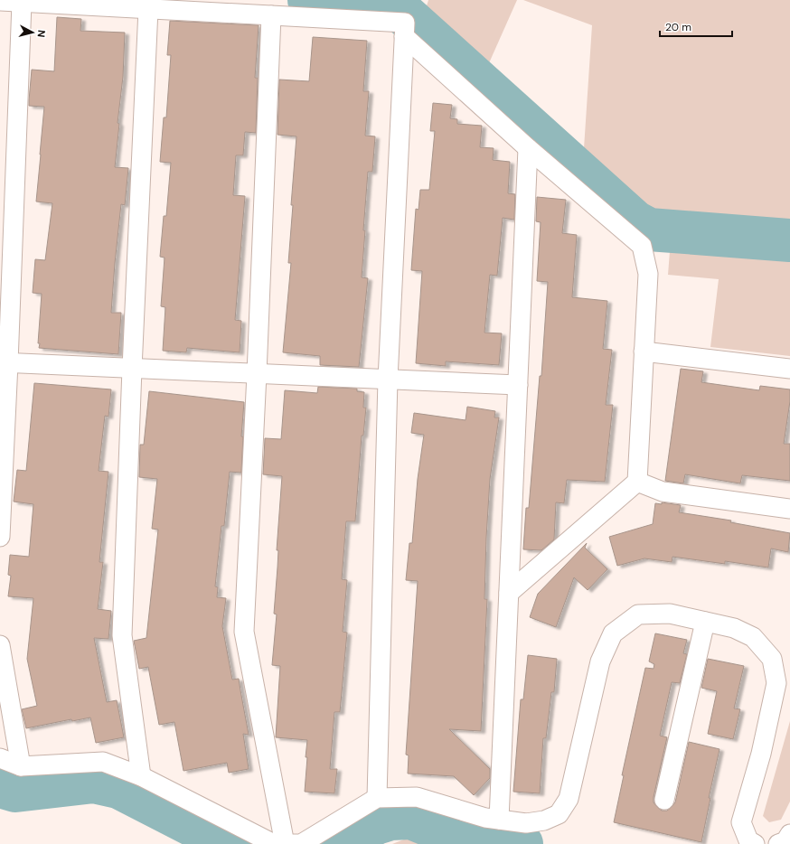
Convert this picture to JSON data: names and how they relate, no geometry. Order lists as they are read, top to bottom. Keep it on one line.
{"scale_bar":"20 m","north":"right"}
